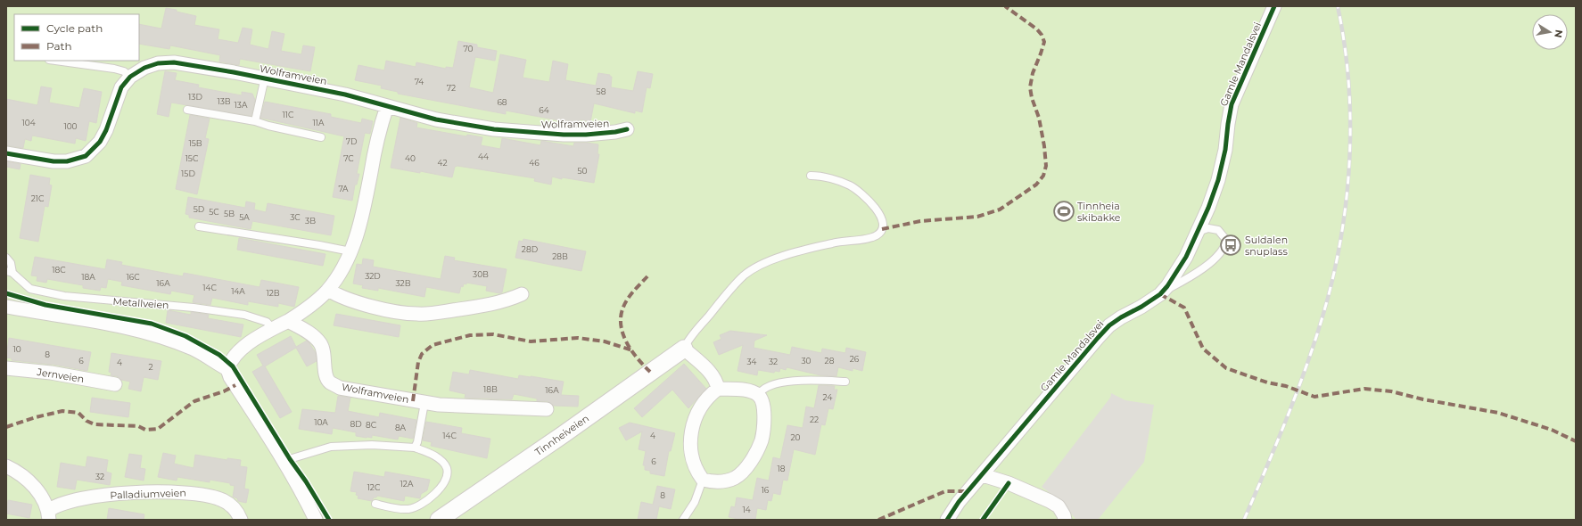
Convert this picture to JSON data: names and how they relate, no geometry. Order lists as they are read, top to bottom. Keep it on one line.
{"streets":{"street":["Gamle Mandalsvei","Wolframveien","Jernveien","Tinnheiveien","Palladiumveien"],"lane":["Metallveien"]},"places":{"sports":["Tinnheia skibakke"],"bus stop":["Suldalen snuplass"]},"house_numbers":["70","74","72","58","13D","13B","68","13A","64","11C","104","11A","100","7D","15B","44","15C","7C","40","42","46","50","15D","7A","21C","5D","5C","5B","5A","3C","3B","28D","28B","18C","30B","32D","18A","16C","16A","32B","14C","14A","12B","10","8","26","6","30","28","34","32","4","2","18B","16A","24","22","10A","8D","8C","8A","14C","4","20","6","18","32","12A","12C","16","8","14"],"legend":["Cycle path","Path"],"north":"right"}
